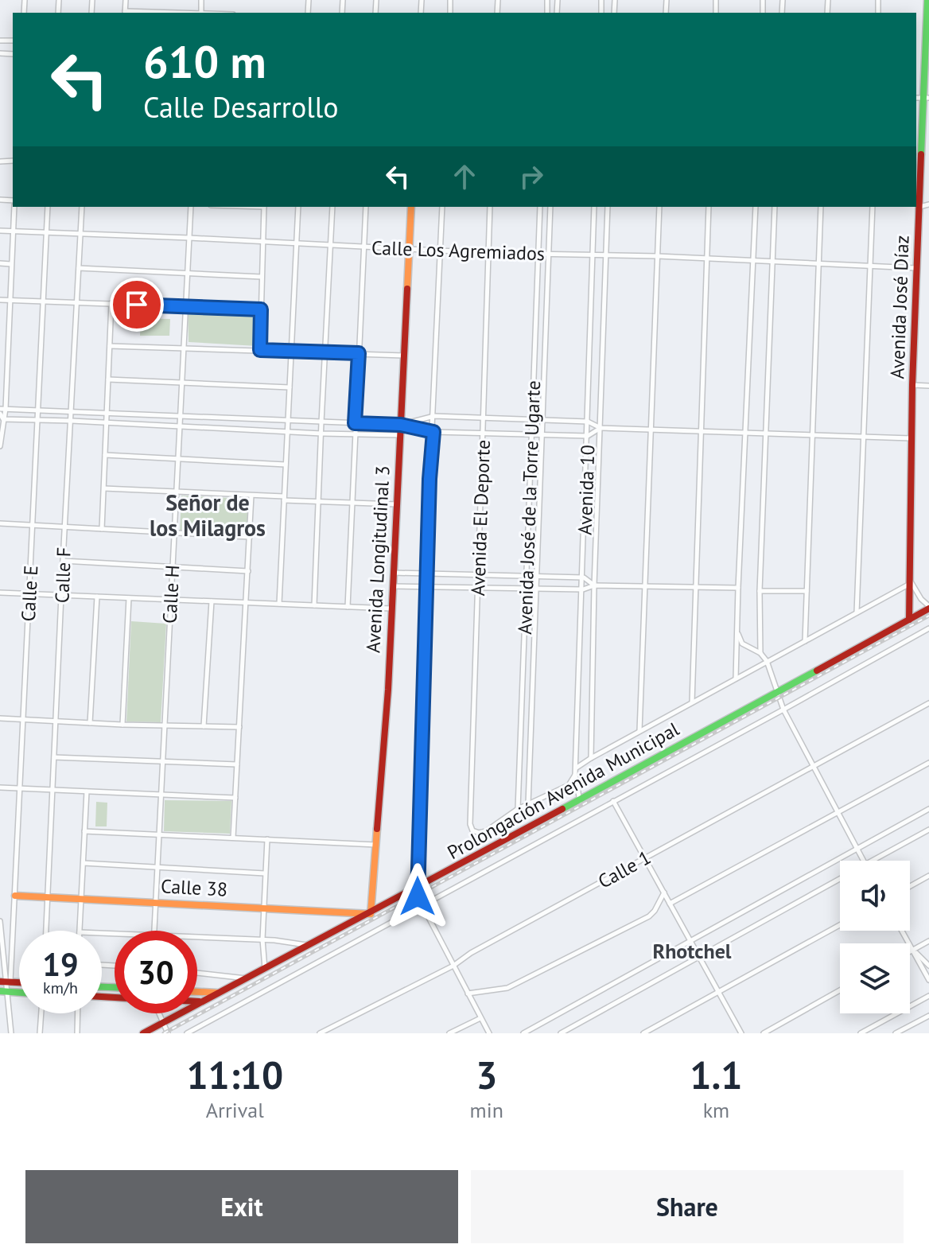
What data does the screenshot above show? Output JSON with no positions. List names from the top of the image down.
{
  "streets": {
    "street": [
      "Calle Los Agremiados",
      "Avenida José Díaz",
      "Avenida 10",
      "Avenida José de la Torre Ugarte",
      "Avenida El Deporte",
      "Avenida Longitudinal 3",
      "Calle F",
      "Calle E",
      "Calle H",
      "Prolongación Avenida Municipal",
      "Calle 1",
      "Calle 38"
    ]
  },
  "crossings": [
    ["Calle Los Agremiados", "Avenida José Díaz"],
    ["Calle Los Agremiados", "Avenida 10"],
    ["Calle Los Agremiados", "Avenida José de la Torre Ugarte"],
    ["Calle Los Agremiados", "Avenida El Deporte"],
    ["Calle Los Agremiados", "Avenida Longitudinal 3"],
    ["Calle Los Agremiados", "Calle F"],
    ["Calle Los Agremiados", "Calle E"],
    ["Calle Los Agremiados", "Calle H"],
    ["Avenida José Díaz", "Prolongación Avenida Municipal"],
    ["Avenida 10", "Prolongación Avenida Municipal"],
    ["Avenida José de la Torre Ugarte", "Avenida El Deporte"],
    ["Avenida Longitudinal 3", "Prolongación Avenida Municipal"],
    ["Avenida Longitudinal 3", "Calle 38"],
    ["Calle F", "Calle 38"],
    ["Calle E", "Calle 38"],
    ["Calle H", "Calle 38"],
    ["Prolongación Avenida Municipal", "Calle 38"]
  ],
  "districts": ["Señor de los Milagros", "Rhotchel"],
  "page": {
    "turn": ["610 m", "Calle Desarrollo"],
    "speed": "19 km/h",
    "limit": "30",
    "eta": [
      "11:10",
      "Arrival",
      "3",
      "min",
      "1.1",
      "km"
    ],
    "buttons": ["Exit", "Share"]
  }
}
